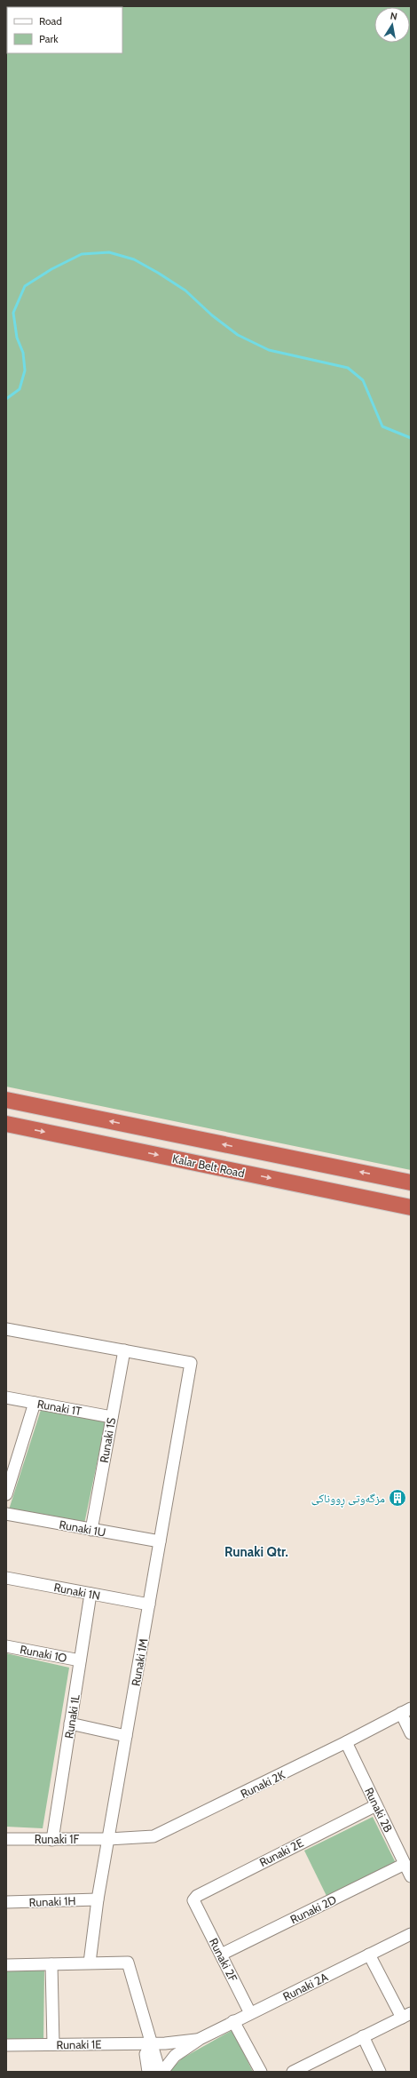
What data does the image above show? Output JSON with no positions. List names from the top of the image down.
{
  "streets": {
    "highway": ["Kalar Belt Road"],
    "street": [
      "Runaki 1T",
      "Runaki 1S",
      "Runaki 1U",
      "Runaki 1N",
      "Runaki 1O",
      "Runaki 1M",
      "Runaki 1L",
      "Runaki 2K",
      "Runaki 2B",
      "Runaki 1F",
      "Runaki 2E",
      "Runaki 1H",
      "Runaki 2D",
      "Runaki 2F",
      "Runaki 2A",
      "Runaki 1E"
    ]
  },
  "crossings": [
    ["Runaki 1T", "Runaki 1S"],
    ["Runaki 1S", "Runaki 1U"],
    ["Runaki 1S", "Runaki 1M"],
    ["Runaki 1U", "Runaki 1M"],
    ["Runaki 1N", "Runaki 1M"],
    ["Runaki 1N", "Runaki 1L"],
    ["Runaki 1O", "Runaki 1L"],
    ["Runaki 1M", "Runaki 2K"],
    ["Runaki 1M", "Runaki 1F"],
    ["Runaki 1M", "Runaki 1H"],
    ["Runaki 1L", "Runaki 1F"],
    ["Runaki 2K", "Runaki 2B"],
    ["Runaki 2K", "Runaki 1F"],
    ["Runaki 2B", "Runaki 2E"],
    ["Runaki 2B", "Runaki 2D"],
    ["Runaki 2E", "Runaki 2F"],
    ["Runaki 2D", "Runaki 2F"],
    ["Runaki 2F", "Runaki 2A"],
    ["Runaki 2A", "Runaki 1E"]
  ],
  "districts": ["Runaki Qtr."],
  "places": {
    "building": ["مزگەوتی ڕووناکی"]
  },
  "legend": ["Road", "Park"],
  "north": "top"
}
